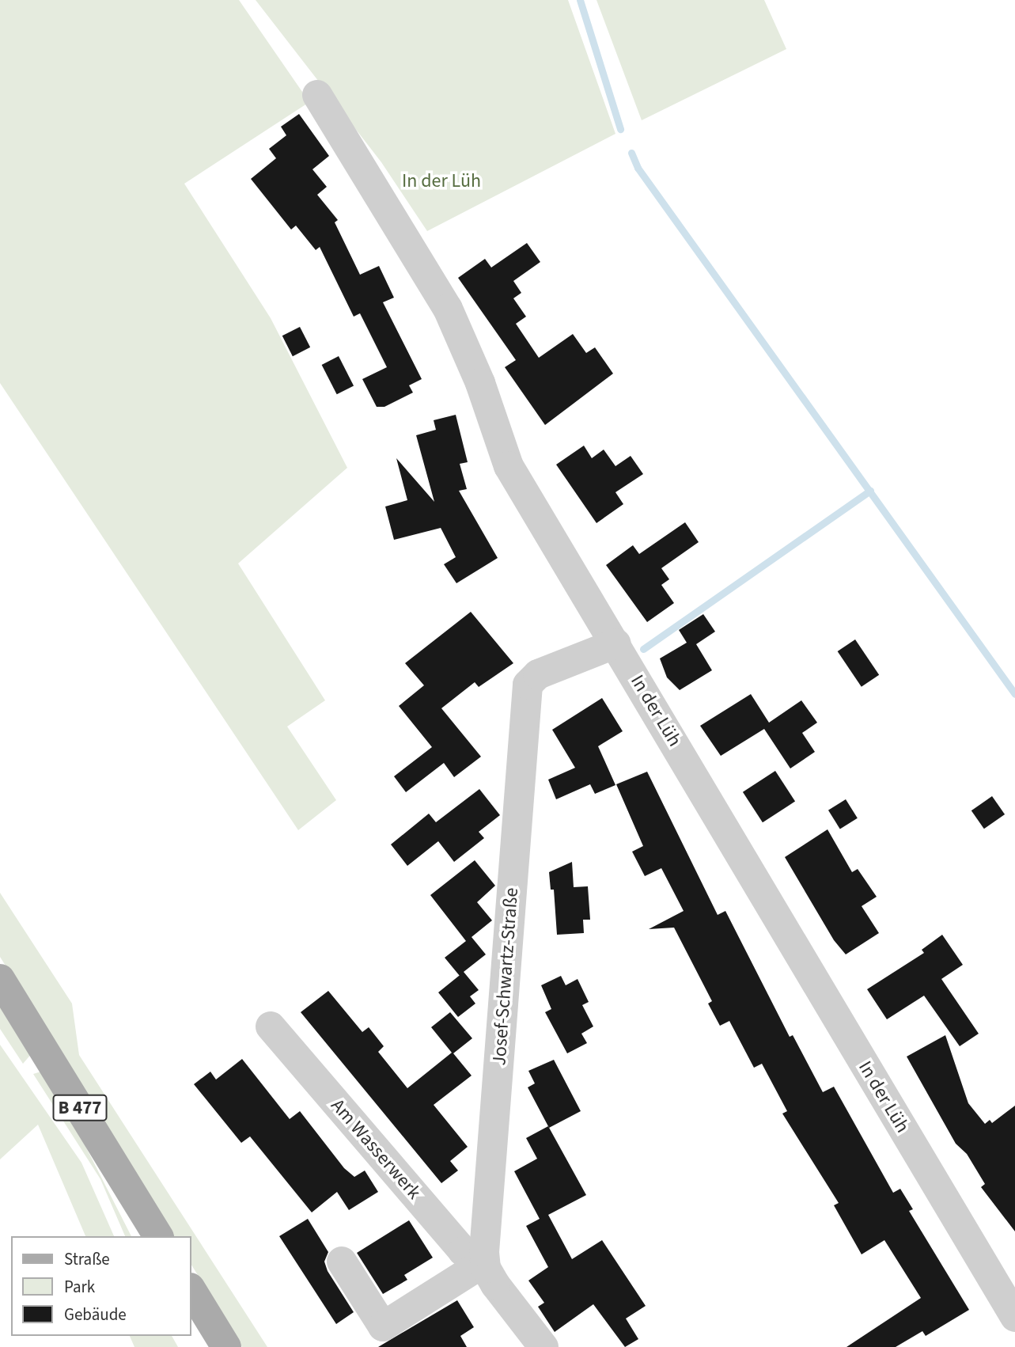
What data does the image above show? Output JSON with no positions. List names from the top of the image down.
{
  "streets": {
    "main road": ["B 477"],
    "street": ["In der Lüh", "Josef-Schwartz-Straße", "Am Wasserwerk"]
  },
  "crossings": [
    ["In der Lüh", "Josef-Schwartz-Straße"],
    ["Josef-Schwartz-Straße", "Am Wasserwerk"]
  ],
  "parks": ["In der Lüh"],
  "legend": ["Straße", "Park", "Gebäude"]
}
